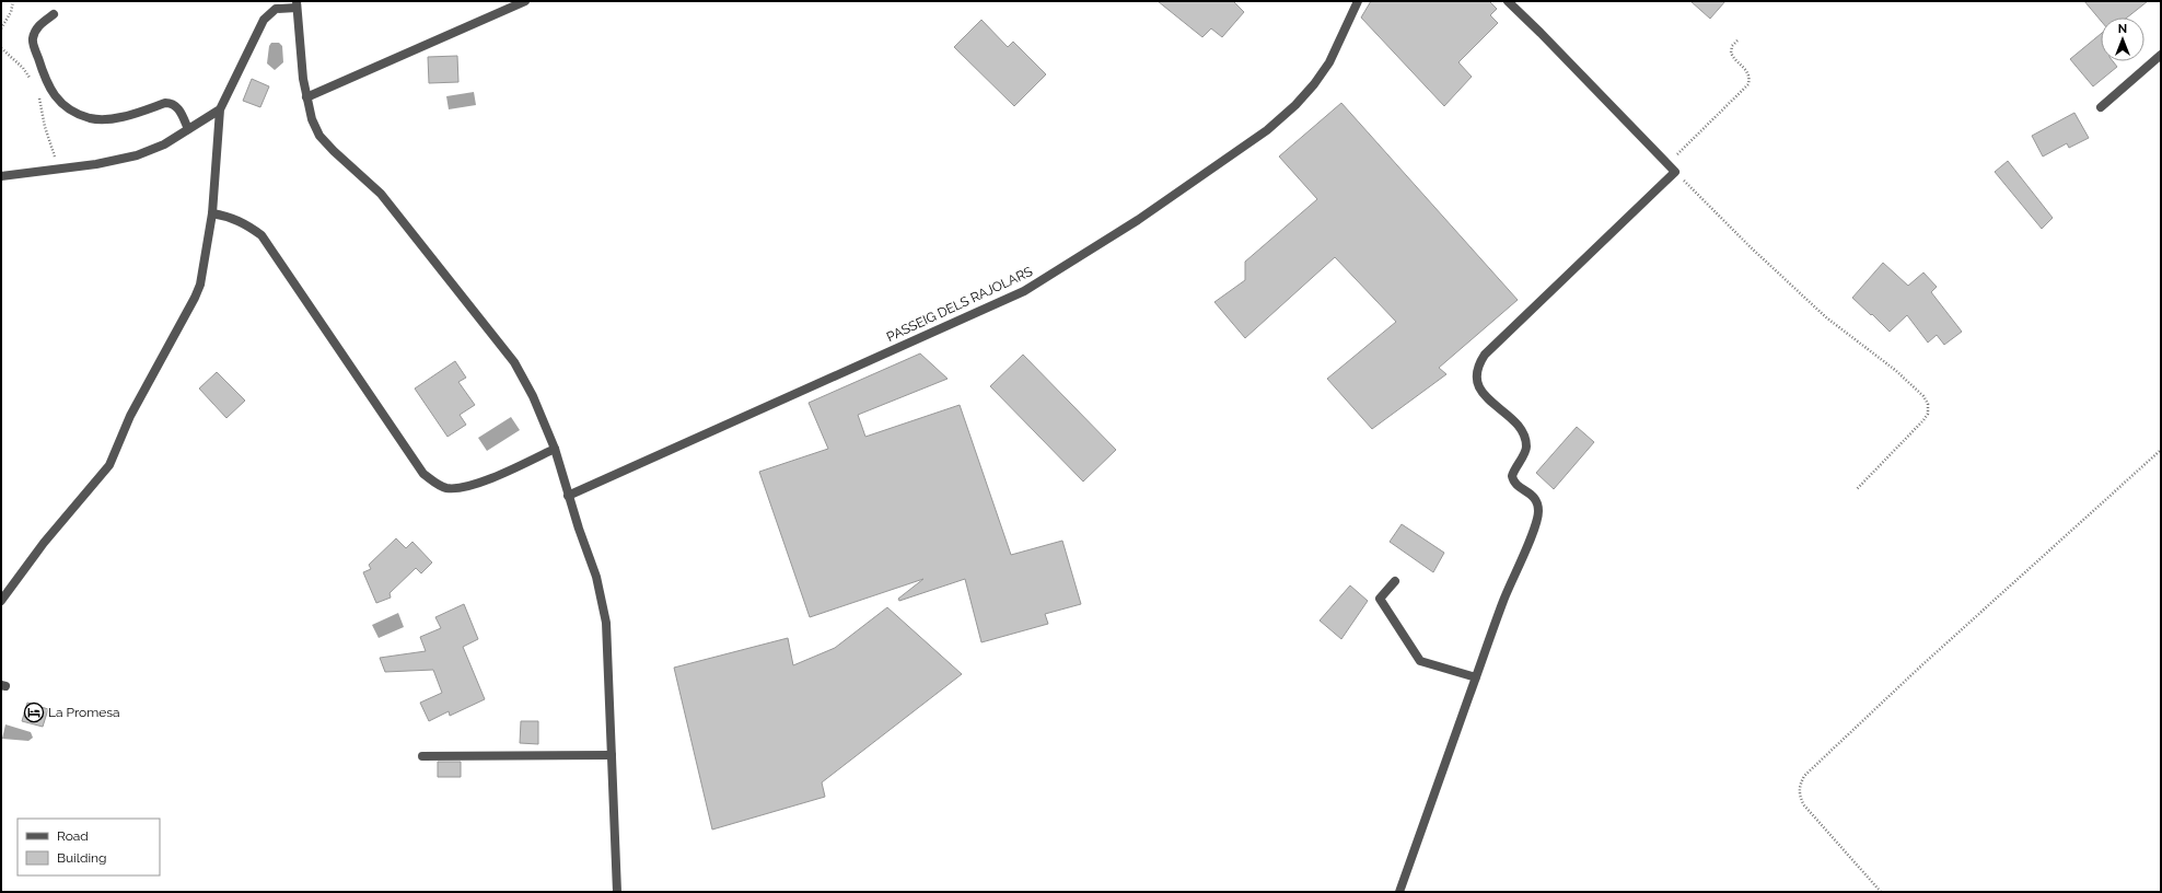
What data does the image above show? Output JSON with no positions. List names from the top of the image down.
{
  "streets": {
    "street": ["PASSEIG DELS RAJOLARS"]
  },
  "places": {
    "hotel": ["La Promesa"]
  },
  "legend": ["Road", "Building"],
  "north": "top"
}
